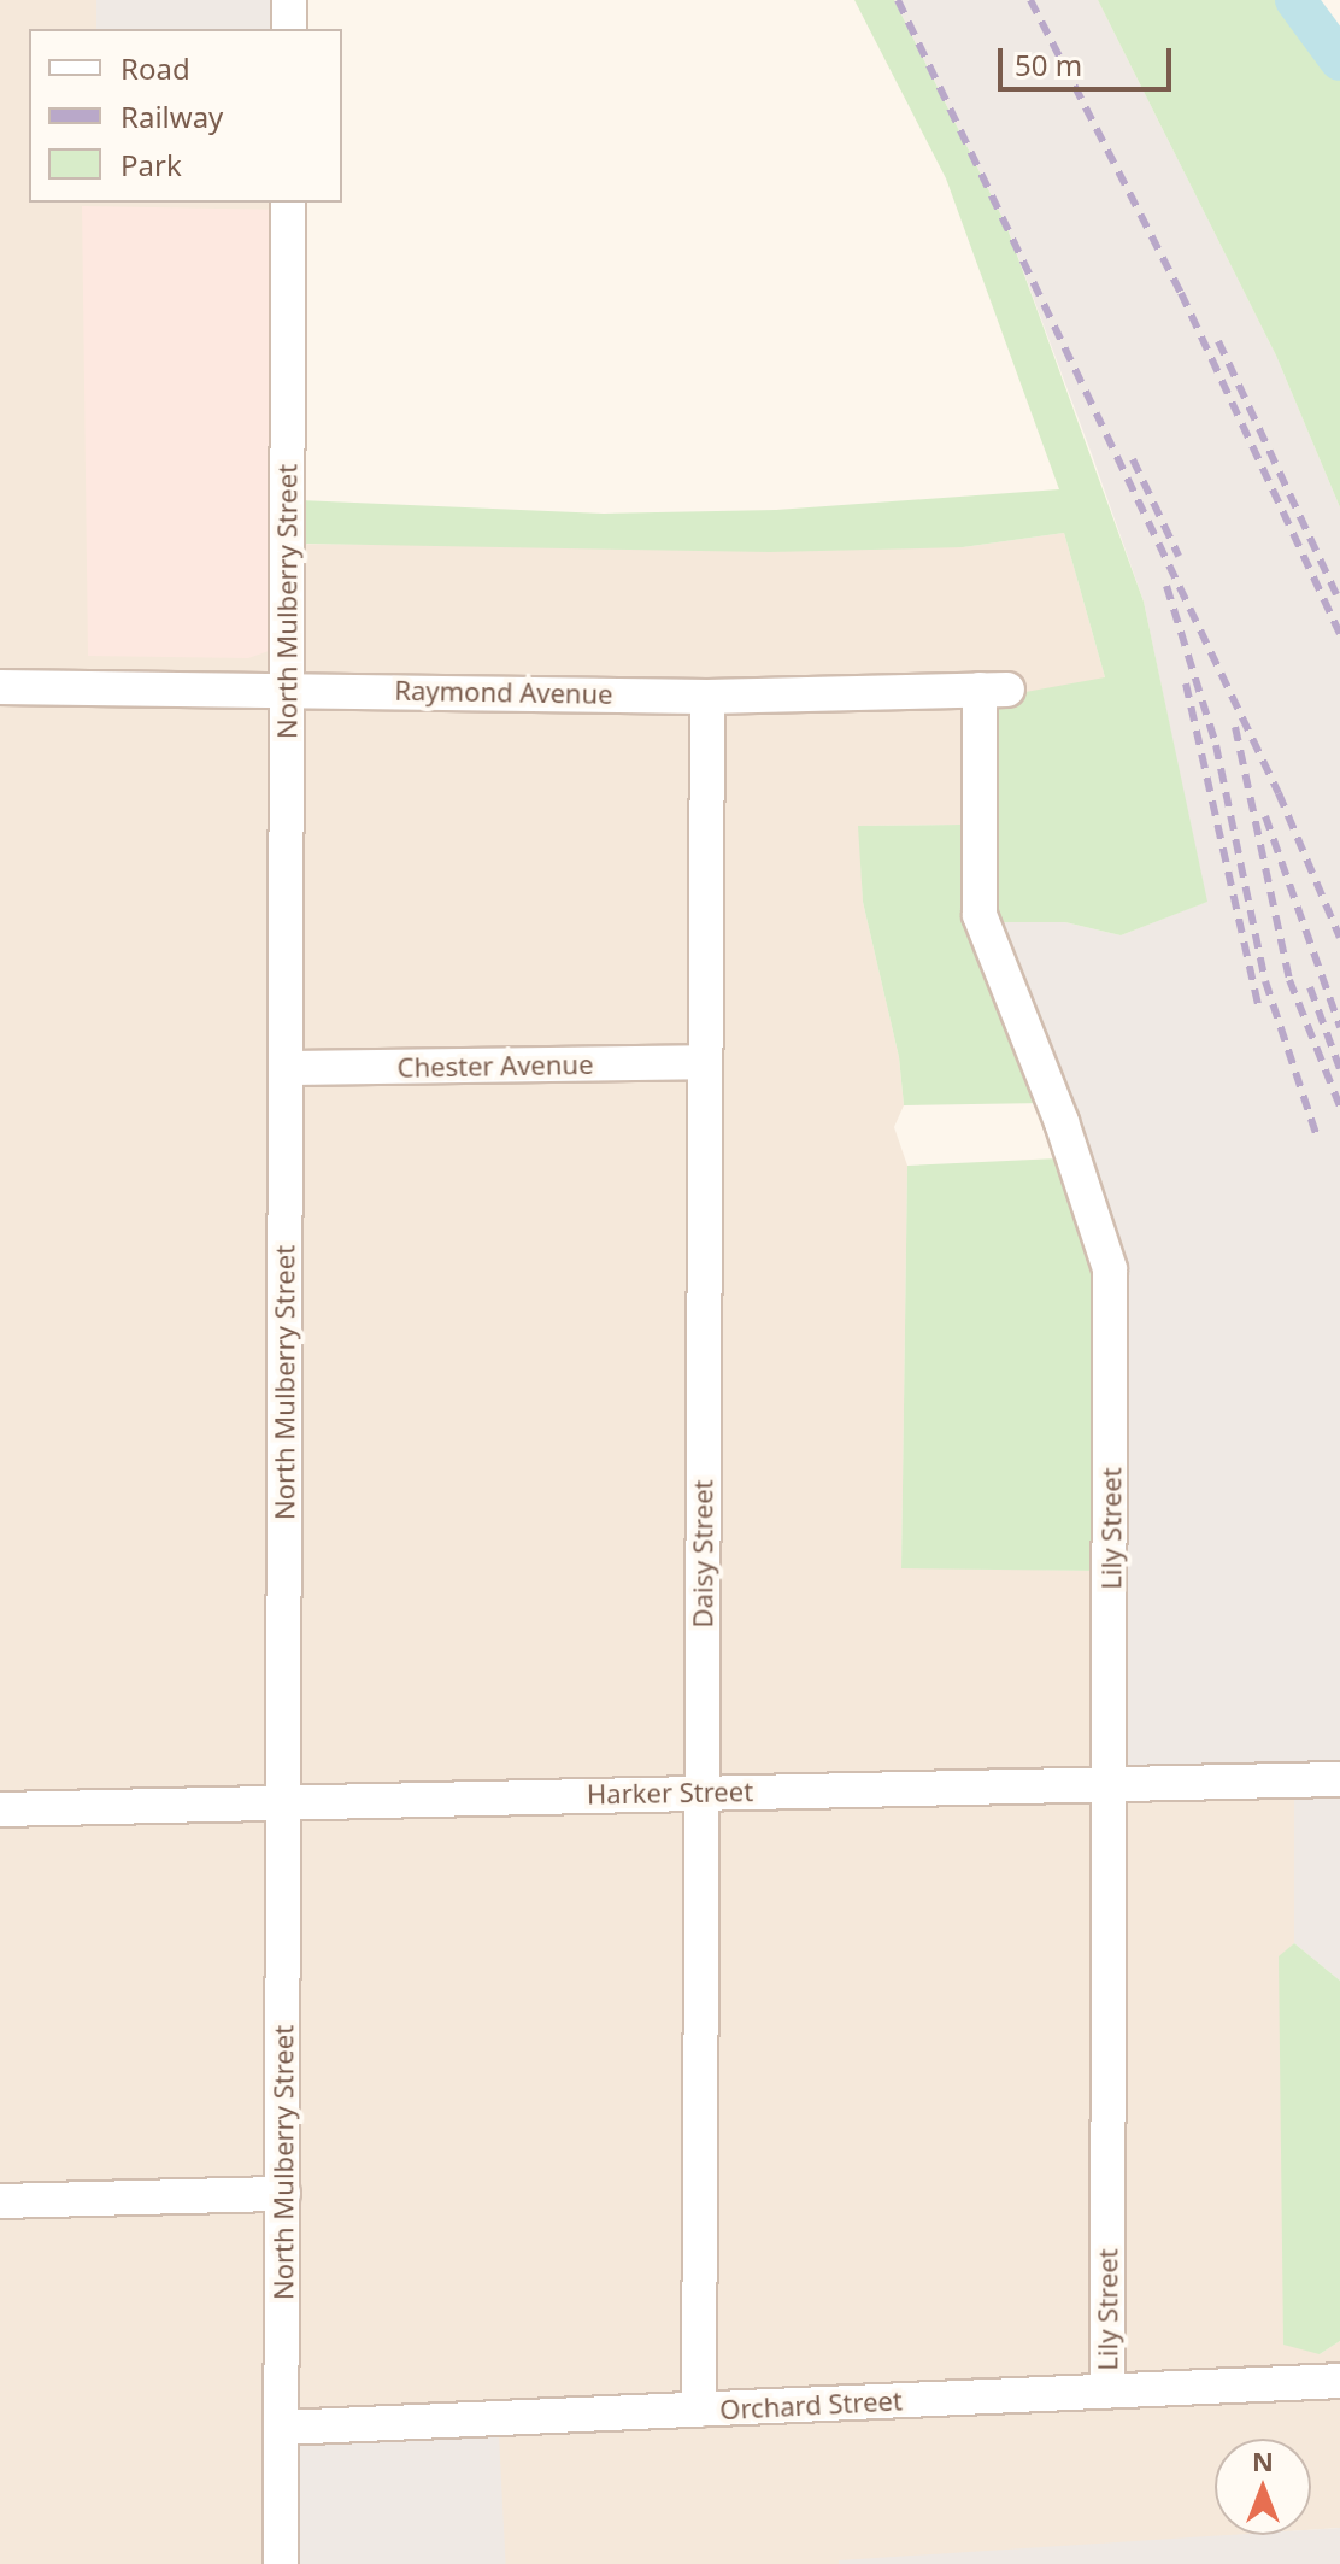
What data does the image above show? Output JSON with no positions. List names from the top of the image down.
{
  "streets": {
    "street": [
      "North Mulberry Street",
      "Raymond Avenue",
      "Chester Avenue",
      "Lily Street",
      "Daisy Street",
      "Harker Street",
      "Orchard Street"
    ]
  },
  "crossings": [
    ["North Mulberry Street", "Raymond Avenue"],
    ["North Mulberry Street", "Chester Avenue"],
    ["North Mulberry Street", "Harker Street"],
    ["North Mulberry Street", "Orchard Street"],
    ["Raymond Avenue", "Lily Street"],
    ["Raymond Avenue", "Daisy Street"],
    ["Chester Avenue", "Daisy Street"],
    ["Lily Street", "Harker Street"],
    ["Lily Street", "Orchard Street"],
    ["Daisy Street", "Harker Street"],
    ["Daisy Street", "Orchard Street"]
  ],
  "legend": ["Road", "Railway", "Park"],
  "scale_bar": "50 m",
  "north": "top"
}
